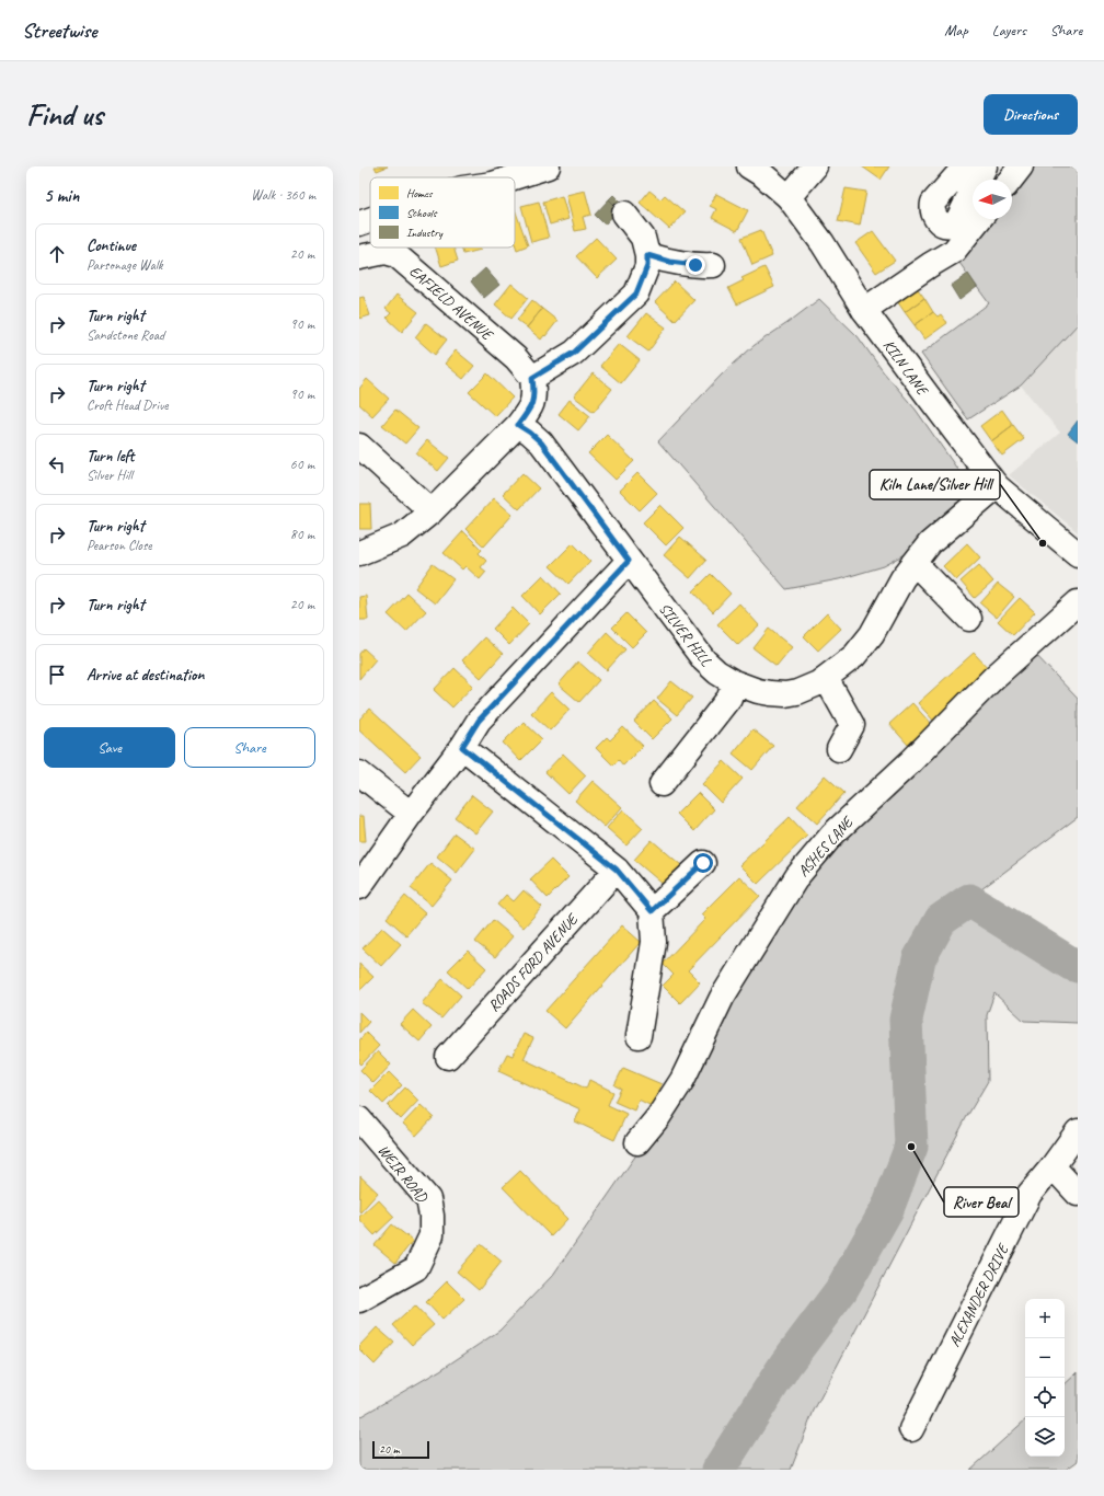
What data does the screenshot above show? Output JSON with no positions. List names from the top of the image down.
{
  "streets": {
    "street": [
      "EAFIELD AVENUE",
      "KILN LANE",
      "SILVER HILL",
      "ASHES LANE",
      "ROADS FORD AVENUE",
      "WEIR ROAD",
      "ALEXANDER DRIVE"
    ]
  },
  "crossings": [
    ["KILN LANE", "SILVER HILL"]
  ],
  "places": ["Kiln Lane/Silver Hill", "River Beal"],
  "legend": ["Homes", "Schools", "Industry"],
  "scale_bar": "20 m",
  "north": "left",
  "page": {
    "header": "Streetwise",
    "nav": ["Map", "Layers", "Share"],
    "buttons": [
      "Directions",
      ["Save", "Share"]
    ],
    "title": "Find us",
    "heading": ["5 min", "Walk · 360 m"],
    "list": [
      ["Continue", "Parsonage Walk", "20 m"],
      ["Turn right", "Sandstone Road", "90 m"],
      ["Turn right", "Croft Head Drive", "90 m"],
      ["Turn left", "Silver Hill", "60 m"],
      ["Turn right", "Pearson Close", "80 m"],
      ["Turn right", "20 m"],
      "Arrive at destination"
    ],
    "map_buttons": ["+", "−"],
    "scale": "20 m"
  }
}
